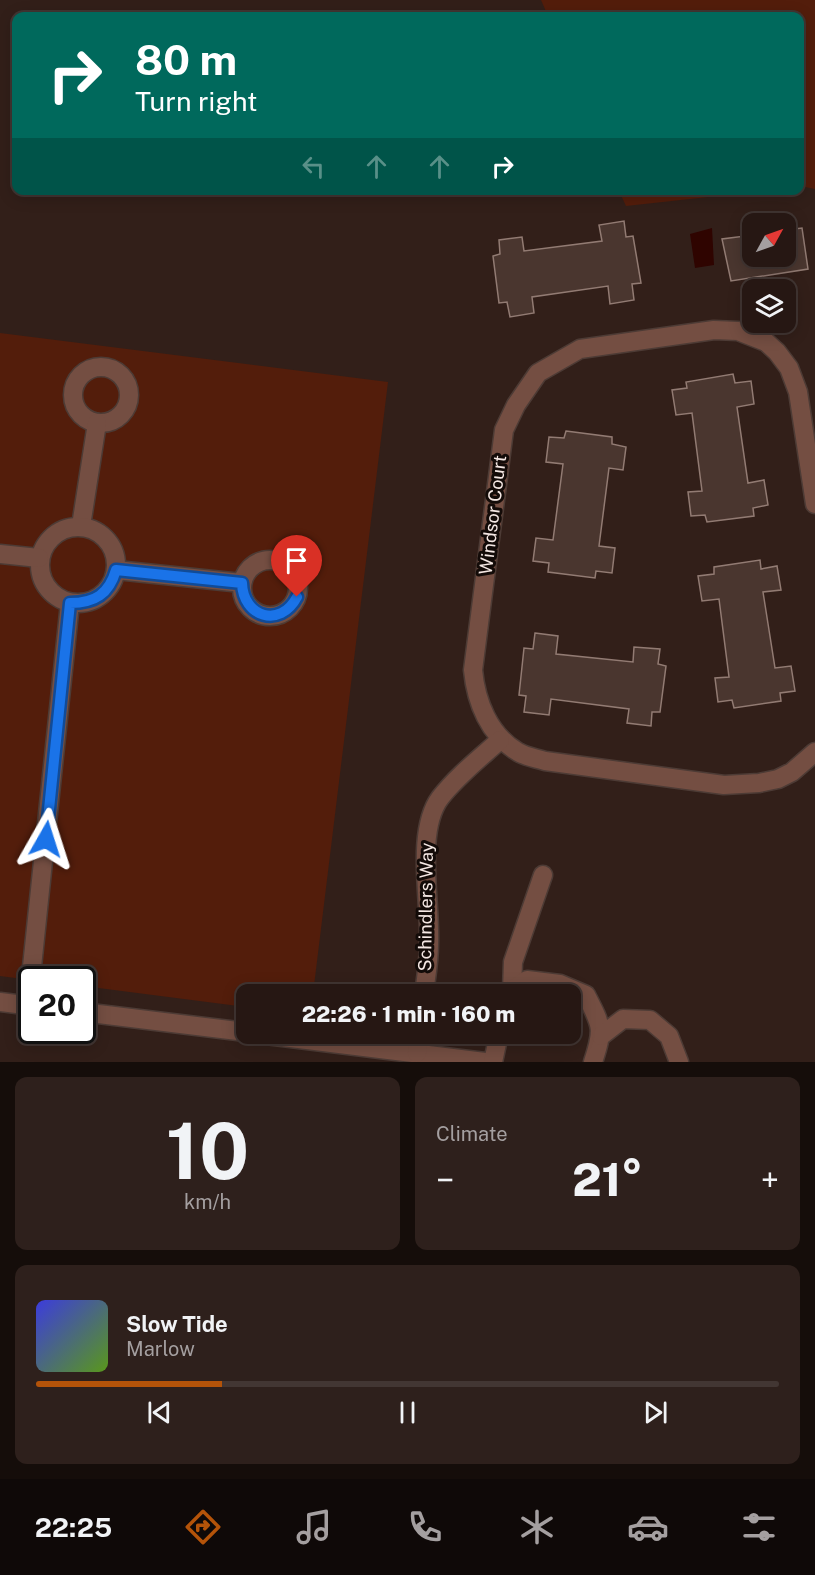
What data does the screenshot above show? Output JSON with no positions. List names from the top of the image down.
{
  "streets": {
    "street": ["Windsor Court", "Schindlers Way"]
  },
  "crossings": [
    ["Windsor Court", "Schindlers Way"]
  ],
  "north": "top right",
  "page": {
    "turn": ["80 m", "Turn right"],
    "limit": "20",
    "trip": "22:26 · 1 min · 160 m",
    "tile": [
      ["10", "km/h"],
      "Climate"
    ],
    "heat": ["−", "21°", "+"],
    "song": ["Slow Tide", "Marlow"],
    "tabs": "22:25"
  }
}
